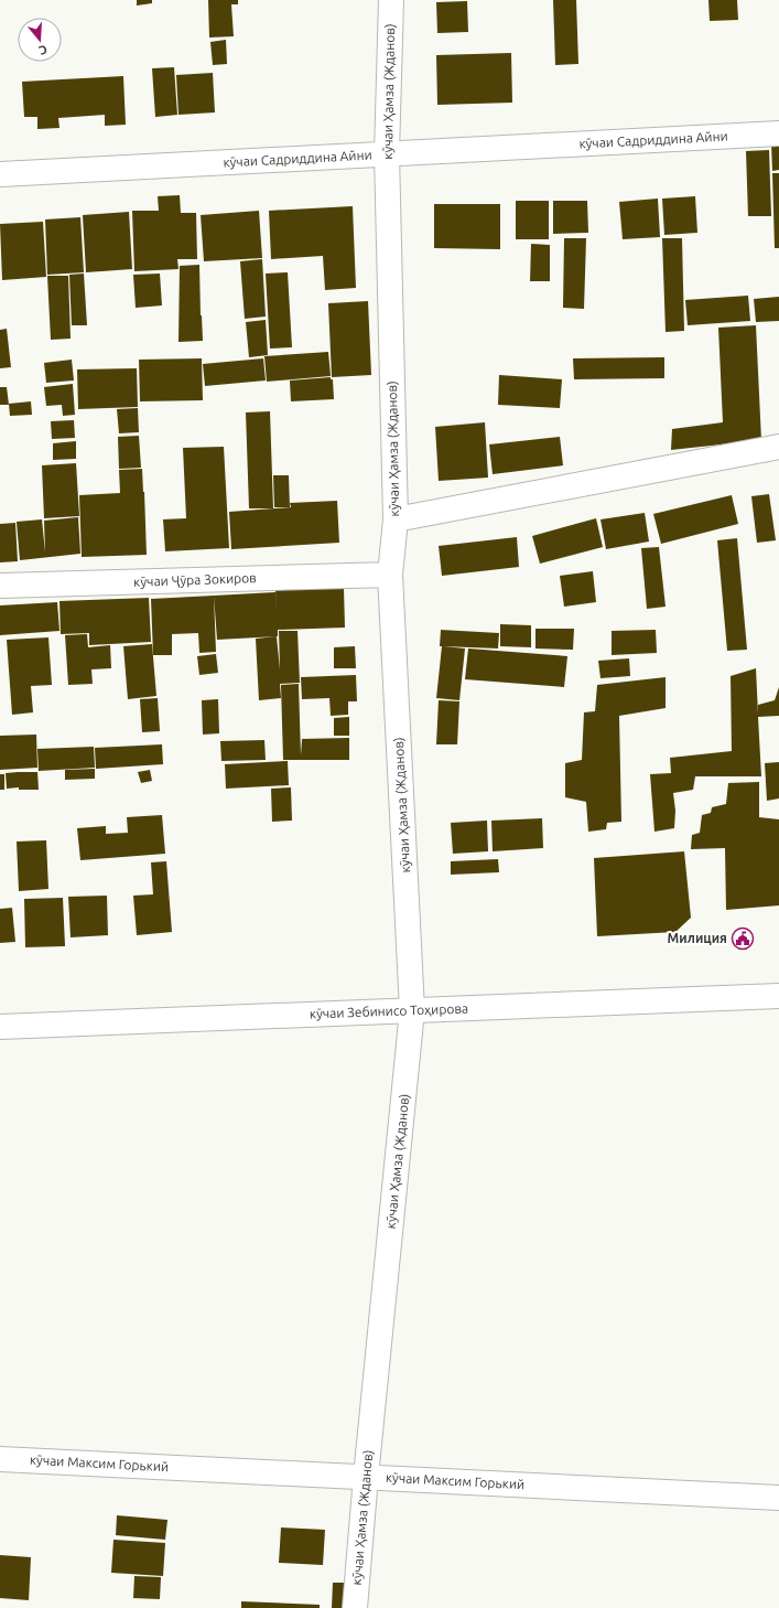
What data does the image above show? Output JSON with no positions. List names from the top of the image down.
{
  "streets": {
    "street": [
      "кӯчаи Ҳамза (Жданов)",
      "кӯчаи Садриддина Айни",
      "кӯчаи Ҷӯра Зокиров",
      "кӯчаи Зебинисо Тоҳирова",
      "кӯчаи Максим Горький"
    ]
  },
  "crossings": [
    ["кӯчаи Ҳамза (Жданов)", "кӯчаи Садриддина Айни"],
    ["кӯчаи Ҳамза (Жданов)", "кӯчаи Ҷӯра Зокиров"],
    ["кӯчаи Ҳамза (Жданов)", "кӯчаи Зебинисо Тоҳирова"],
    ["кӯчаи Ҳамза (Жданов)", "кӯчаи Максим Горький"]
  ],
  "places": {
    "public building": ["Милиция"]
  },
  "north": "bottom"
}
